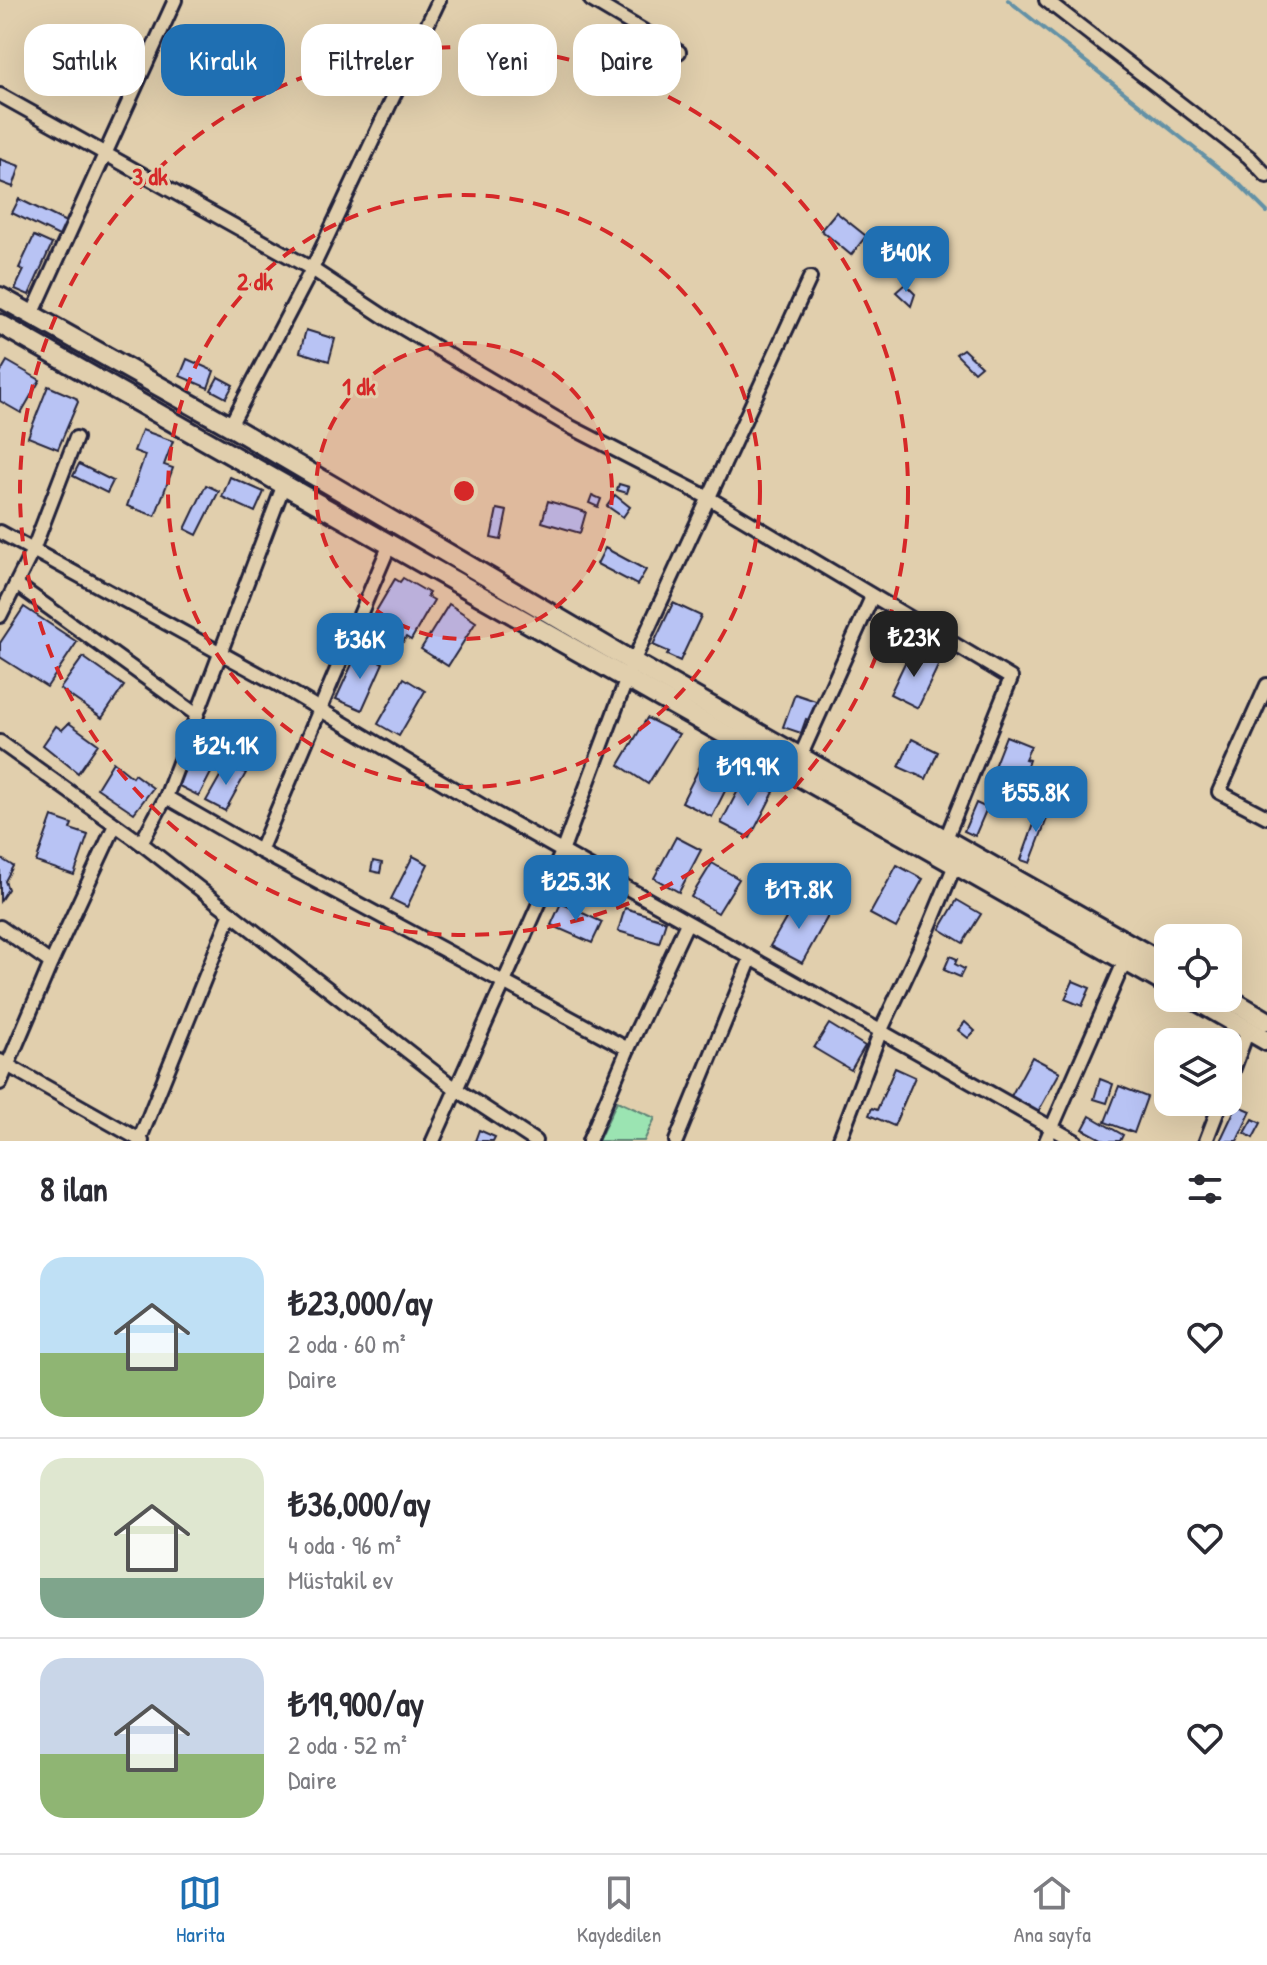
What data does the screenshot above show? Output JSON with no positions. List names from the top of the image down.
{
  "page": {
    "chip": [
      "Satılık",
      "Kiralık",
      "Filtreler",
      "Yeni",
      "Daire"
    ],
    "price": [
      "₺40K",
      "₺23K",
      "₺36K",
      "₺24.1K",
      "₺19.9K",
      "₺55.8K",
      "₺25.3K",
      "₺17.8K"
    ],
    "heading": "8 ilan",
    "list": [
      {
        "name": "₺23,000/ay",
        "note": "2 oda · 60 m² · Daire"
      },
      {
        "name": "₺36,000/ay",
        "note": "4 oda · 96 m² · Müstakil ev"
      },
      {
        "name": "₺19,900/ay",
        "note": "2 oda · 52 m² · Daire"
      }
    ],
    "tabs": ["Harita", "Kaydedilen", "Ana sayfa"]
  },
  "rings": ["3 dk", "2 dk", "1 dk"]
}
